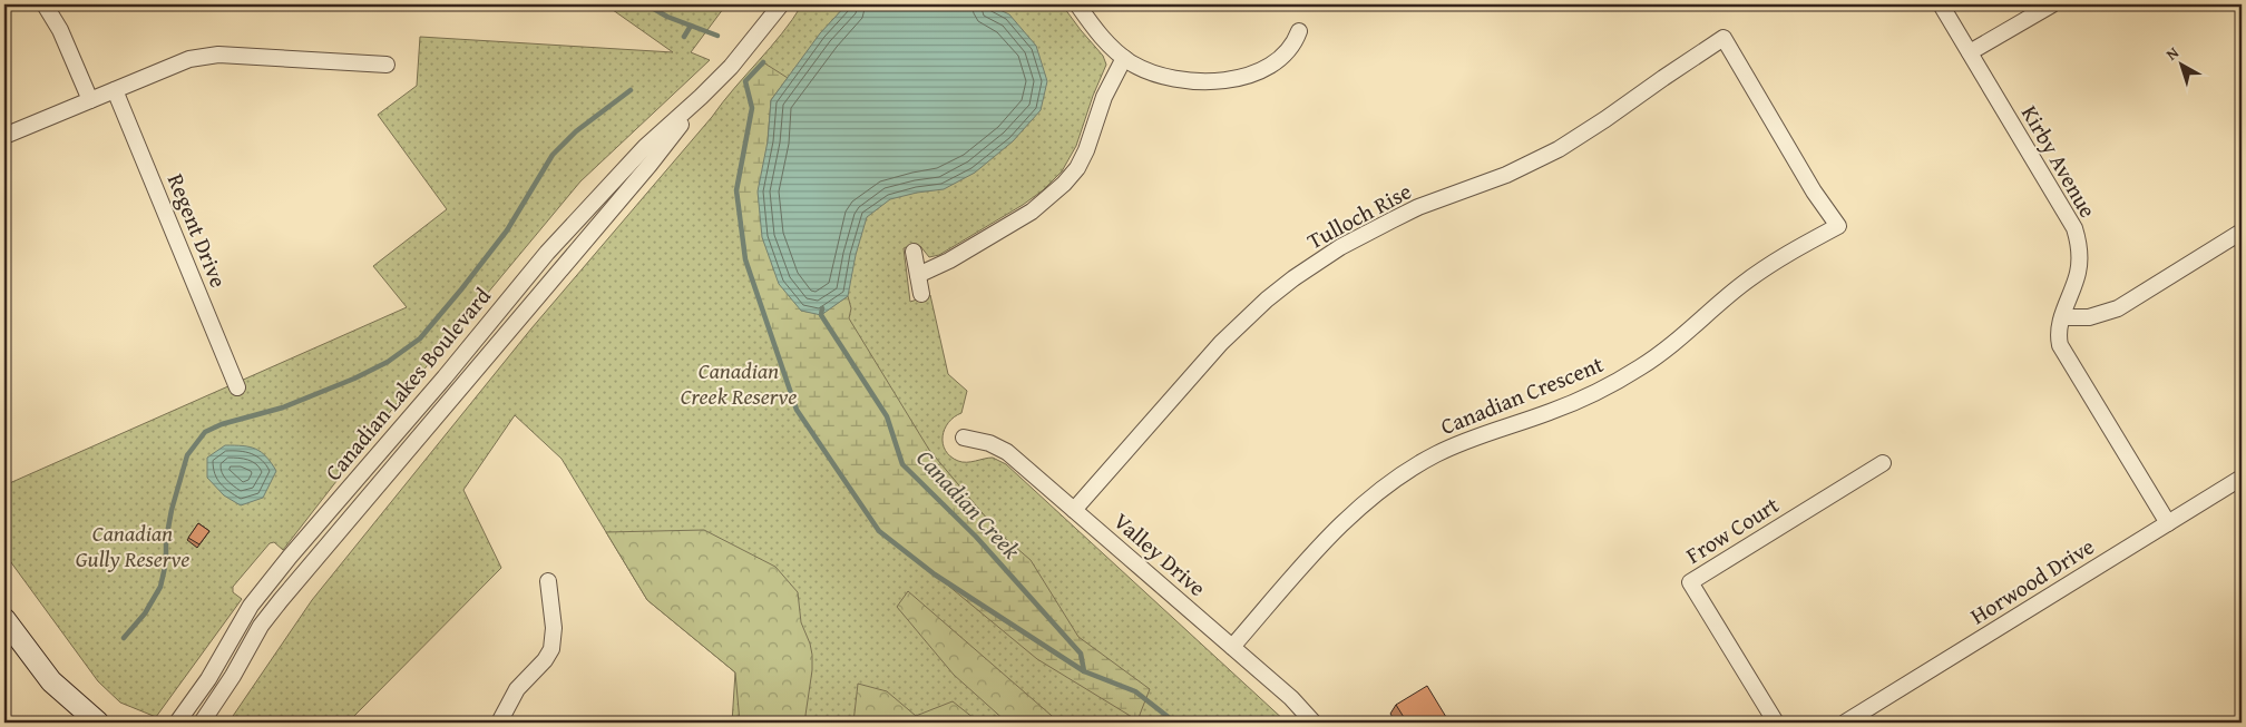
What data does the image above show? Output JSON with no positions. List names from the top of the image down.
{
  "streets": {
    "street": [
      "Kirby Avenue",
      "Tulloch Rise",
      "Regent Drive",
      "Canadian Lakes Boulevard",
      "Canadian Crescent",
      "Frow Court",
      "Valley Drive",
      "Horwood Drive"
    ]
  },
  "crossings": [
    ["Kirby Avenue", "Horwood Drive"],
    ["Tulloch Rise", "Canadian Crescent"],
    ["Tulloch Rise", "Valley Drive"],
    ["Canadian Crescent", "Valley Drive"]
  ],
  "water": ["Canadian Creek"],
  "parks": ["Canadian Creek Reserve", "Canadian Gully Reserve"],
  "north": "top left"
}
